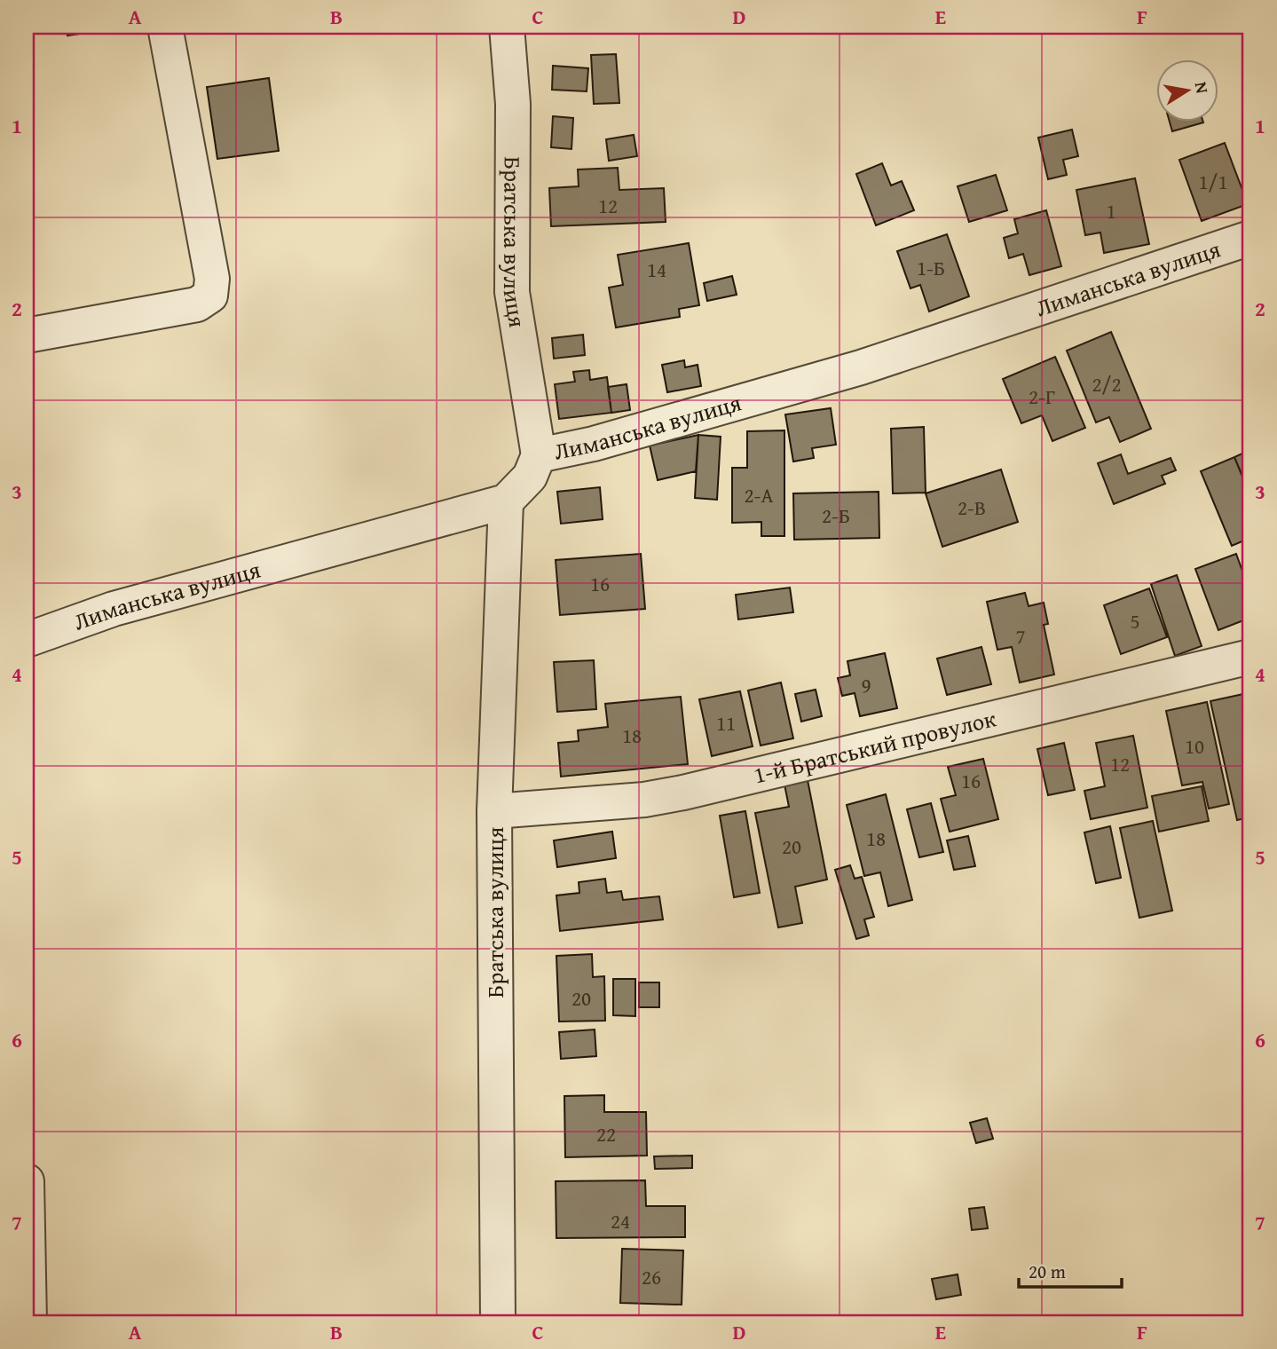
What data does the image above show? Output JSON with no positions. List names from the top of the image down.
{
  "streets": {
    "street": ["Братська вулиця", "Лиманська вулиця", "1-й Братський провулок"]
  },
  "crossings": [
    ["Братська вулиця", "Лиманська вулиця"],
    ["Братська вулиця", "1-й Братський провулок"]
  ],
  "house_numbers": [
    "1/1",
    "12",
    "1",
    "1-Б",
    "14",
    "2/2",
    "2-Г",
    "2-А",
    "2-В",
    "2-Б",
    "16",
    "5",
    "7",
    "9",
    "11",
    "18",
    "10",
    "12",
    "16",
    "18",
    "20",
    "20",
    "22",
    "24",
    "26"
  ],
  "scale_bar": "20 m",
  "north": "right",
  "grid": {
    "columns": [
      "A",
      "B",
      "C",
      "D",
      "E",
      "F"
    ],
    "rows": [
      "1",
      "2",
      "3",
      "4",
      "5",
      "6",
      "7"
    ]
  }
}
